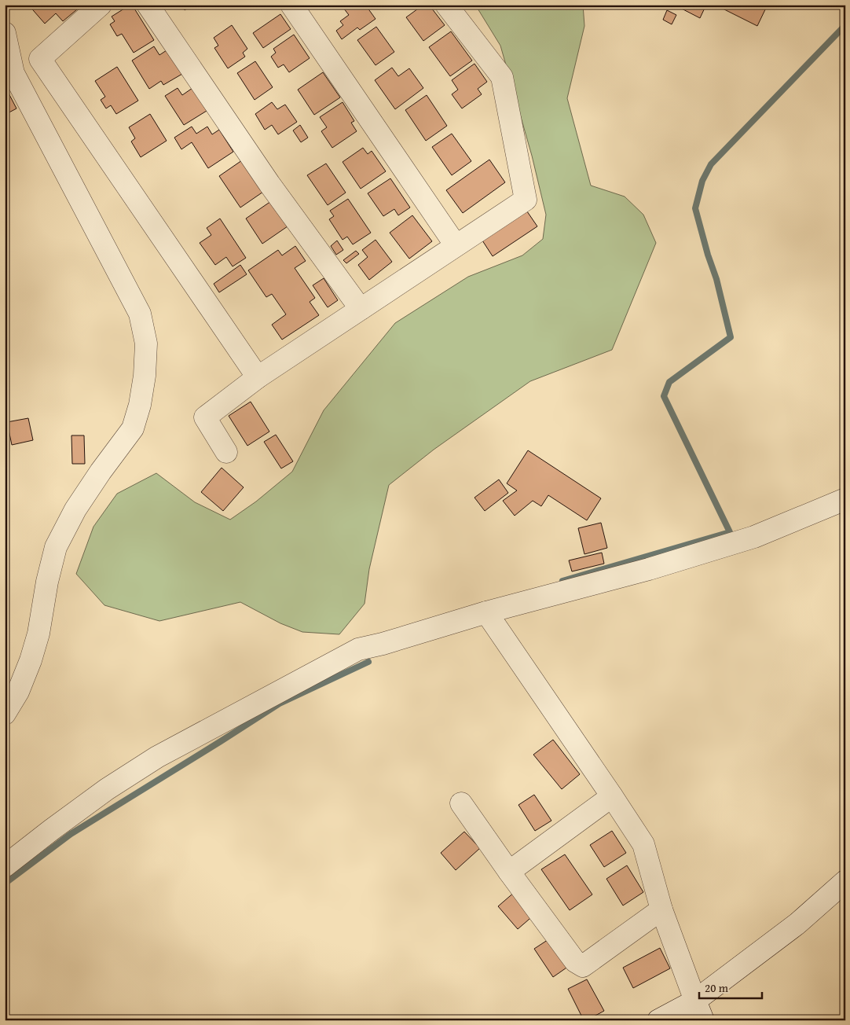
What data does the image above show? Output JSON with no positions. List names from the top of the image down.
{
  "scale_bar": "20 m"
}
